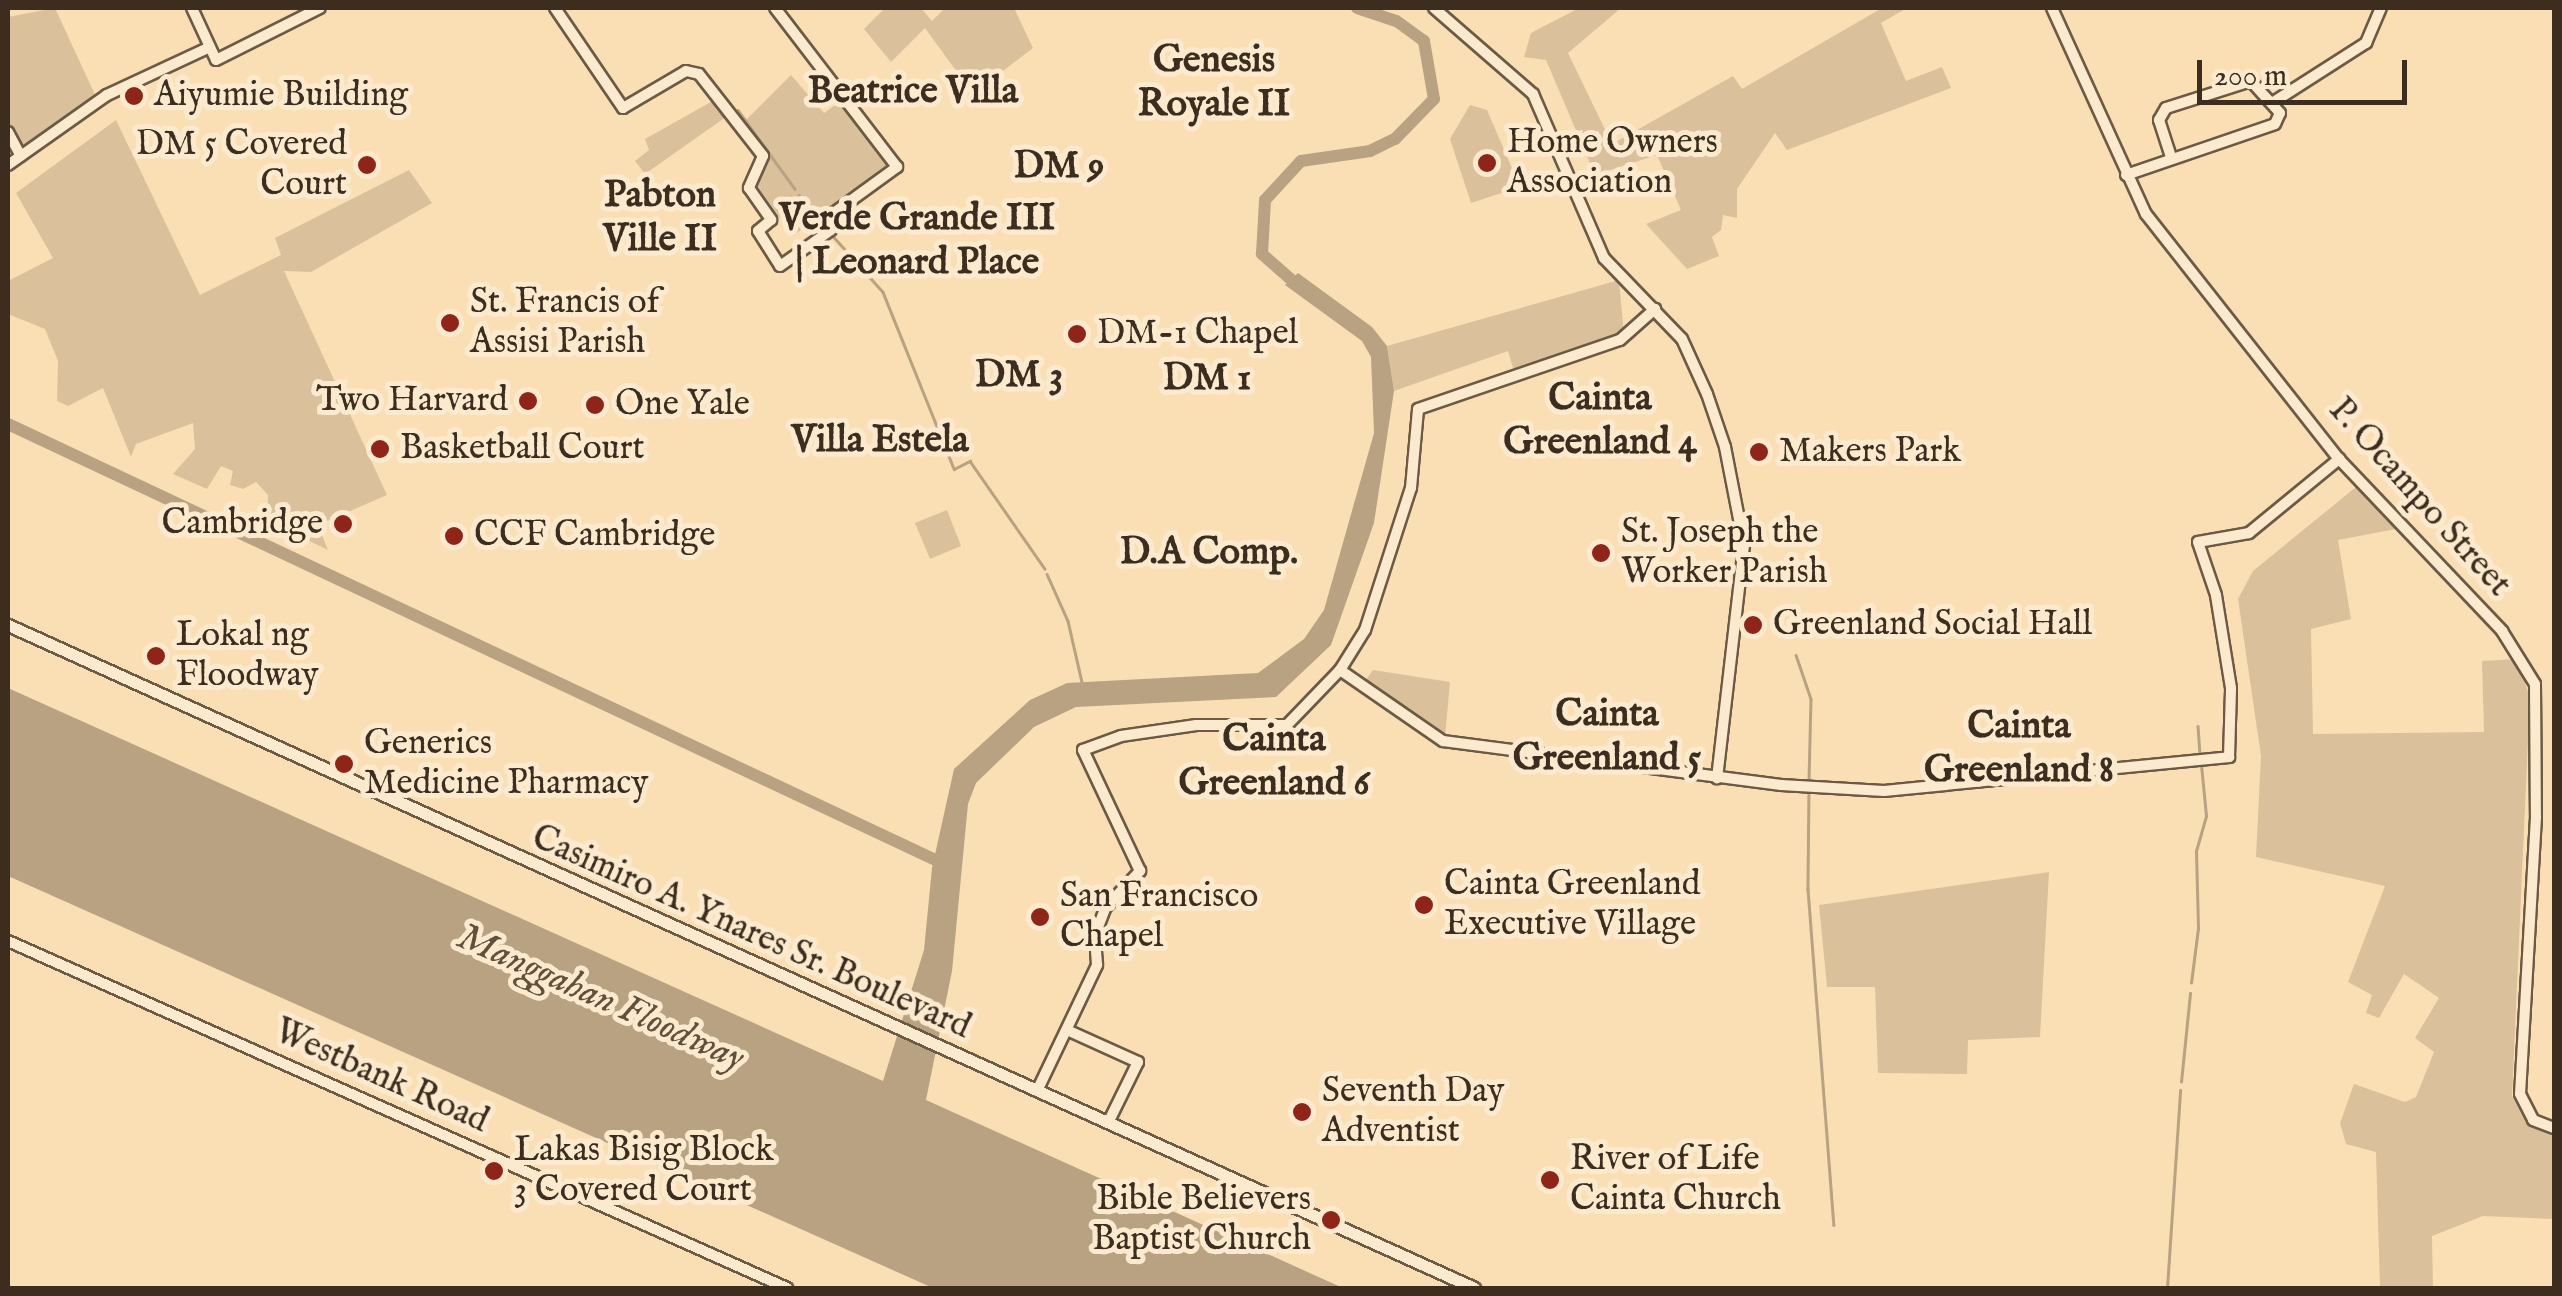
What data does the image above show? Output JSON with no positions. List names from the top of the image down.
{
  "streets": {
    "main road": ["Casimiro A. Ynares Sr. Boulevard"],
    "street": ["P. Ocampo Street", "Westbank Road"]
  },
  "districts": [
    "Genesis Royale II",
    "Beatrice Villa",
    "DM 9",
    "Pabton Ville II",
    "Verde Grande III | Leonard Place",
    "DM 3",
    "DM 1",
    "Cainta Greenland 4",
    "Villa Estela",
    "D.A Comp.",
    "Cainta Greenland 5",
    "Cainta Greenland 8",
    "Cainta Greenland 6"
  ],
  "water": ["Manggahan Floodway"],
  "places": [
    "Aiyumie Building",
    "Home Owners Association",
    "DM 5 Covered Court",
    "St. Francis of Assisi Parish",
    "DM-1 Chapel",
    "Two Harvard",
    "One Yale",
    "Basketball Court",
    "Makers Park",
    "Cambridge",
    "CCF Cambridge",
    "St. Joseph the Worker Parish",
    "Greenland Social Hall",
    "Lokal ng Floodway",
    "Generics Medicine Pharmacy",
    "Cainta Greenland Executive Village",
    "San Francisco Chapel",
    "Seventh Day Adventist",
    "Lakas Bisig Block 3 Covered Court",
    "River of Life Cainta Church",
    "Bible Believers Baptist Church"
  ],
  "scale_bar": "200 m"
}
